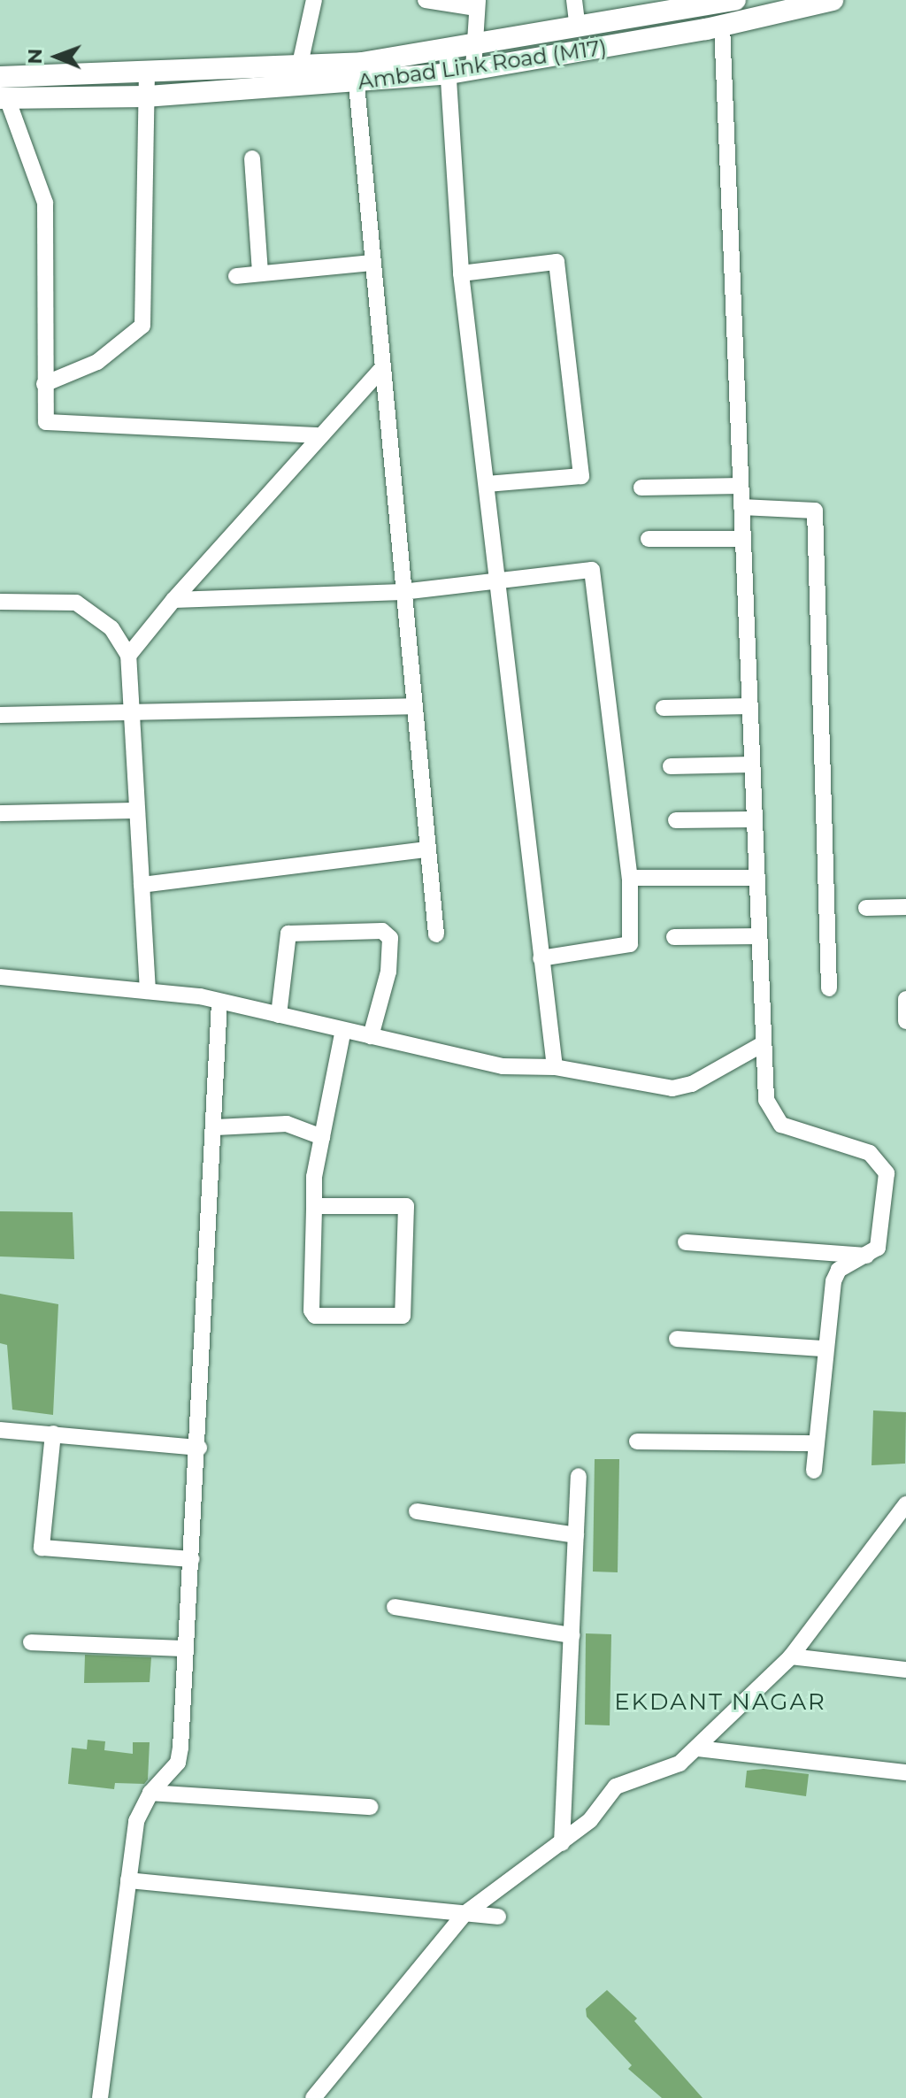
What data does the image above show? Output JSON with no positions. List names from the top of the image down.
{
  "streets": {
    "main road": ["Ambad Link Road (M17)"]
  },
  "districts": ["EKDANT NAGAR"],
  "north": "left"
}
